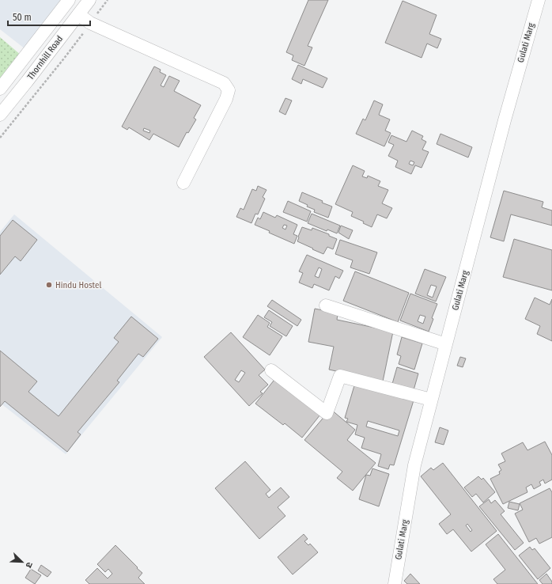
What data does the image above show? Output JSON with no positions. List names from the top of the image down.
{
  "streets": {
    "street": ["Gulati Marg", "Thornhill Road"]
  },
  "places": ["Hindu Hostel"],
  "scale_bar": "50 m",
  "north": "bottom right"
}
